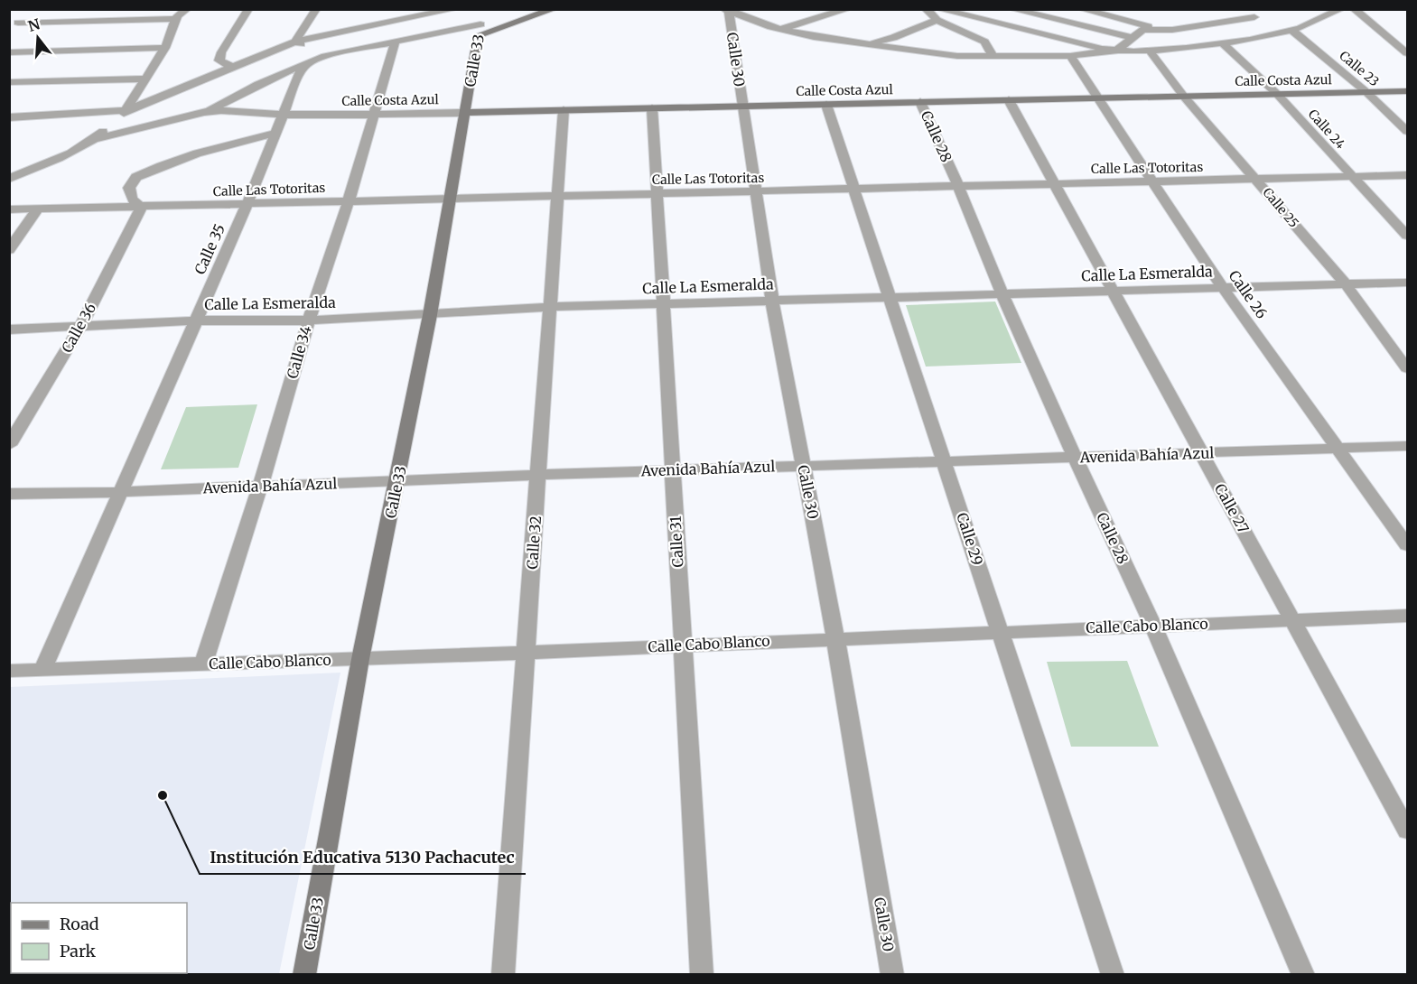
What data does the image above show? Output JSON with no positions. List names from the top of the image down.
{
  "streets": {
    "street": [
      "Calle 30",
      "Calle 33",
      "Calle 23",
      "Calle Costa Azul",
      "Calle 24",
      "Calle 28",
      "Calle Las Totoritas",
      "Calle 25",
      "Calle 35",
      "Calle La Esmeralda",
      "Calle 26",
      "Calle 36",
      "Calle 34",
      "Avenida Bahía Azul",
      "Calle 27",
      "Calle 29",
      "Calle 31",
      "Calle 32",
      "Calle Cabo Blanco"
    ]
  },
  "crossings": [
    ["Calle 30", "Calle Costa Azul"],
    ["Calle 30", "Calle Las Totoritas"],
    ["Calle 30", "Calle La Esmeralda"],
    ["Calle 30", "Avenida Bahía Azul"],
    ["Calle 30", "Calle Cabo Blanco"],
    ["Calle 33", "Calle Costa Azul"],
    ["Calle 33", "Calle Las Totoritas"],
    ["Calle 33", "Calle La Esmeralda"],
    ["Calle 33", "Avenida Bahía Azul"],
    ["Calle 33", "Calle Cabo Blanco"],
    ["Calle 23", "Calle Costa Azul"],
    ["Calle Costa Azul", "Calle 24"],
    ["Calle Costa Azul", "Calle 28"],
    ["Calle Costa Azul", "Calle 25"],
    ["Calle Costa Azul", "Calle 35"],
    ["Calle Costa Azul", "Calle 26"],
    ["Calle Costa Azul", "Calle 34"],
    ["Calle Costa Azul", "Calle 27"],
    ["Calle Costa Azul", "Calle 29"],
    ["Calle Costa Azul", "Calle 31"],
    ["Calle Costa Azul", "Calle 32"],
    ["Calle 24", "Calle Las Totoritas"],
    ["Calle 28", "Calle Las Totoritas"],
    ["Calle 28", "Calle La Esmeralda"],
    ["Calle 28", "Avenida Bahía Azul"],
    ["Calle 28", "Calle Cabo Blanco"],
    ["Calle Las Totoritas", "Calle 25"],
    ["Calle Las Totoritas", "Calle 35"],
    ["Calle Las Totoritas", "Calle 26"],
    ["Calle Las Totoritas", "Calle 36"],
    ["Calle Las Totoritas", "Calle 34"],
    ["Calle Las Totoritas", "Calle 27"],
    ["Calle Las Totoritas", "Calle 29"],
    ["Calle Las Totoritas", "Calle 31"],
    ["Calle Las Totoritas", "Calle 32"],
    ["Calle 25", "Calle La Esmeralda"],
    ["Calle 35", "Calle La Esmeralda"],
    ["Calle 35", "Avenida Bahía Azul"],
    ["Calle 35", "Calle Cabo Blanco"],
    ["Calle La Esmeralda", "Calle 26"],
    ["Calle La Esmeralda", "Calle 36"],
    ["Calle La Esmeralda", "Calle 34"],
    ["Calle La Esmeralda", "Calle 27"],
    ["Calle La Esmeralda", "Calle 29"],
    ["Calle La Esmeralda", "Calle 31"],
    ["Calle La Esmeralda", "Calle 32"],
    ["Calle 26", "Avenida Bahía Azul"],
    ["Calle 34", "Avenida Bahía Azul"],
    ["Calle 34", "Calle Cabo Blanco"],
    ["Avenida Bahía Azul", "Calle 27"],
    ["Avenida Bahía Azul", "Calle 29"],
    ["Avenida Bahía Azul", "Calle 31"],
    ["Avenida Bahía Azul", "Calle 32"],
    ["Calle 27", "Calle Cabo Blanco"],
    ["Calle 29", "Calle Cabo Blanco"],
    ["Calle 31", "Calle Cabo Blanco"],
    ["Calle 32", "Calle Cabo Blanco"]
  ],
  "places": ["Institución Educativa 5130 Pachacutec"],
  "legend": ["Road", "Park"],
  "north": "top"
}
